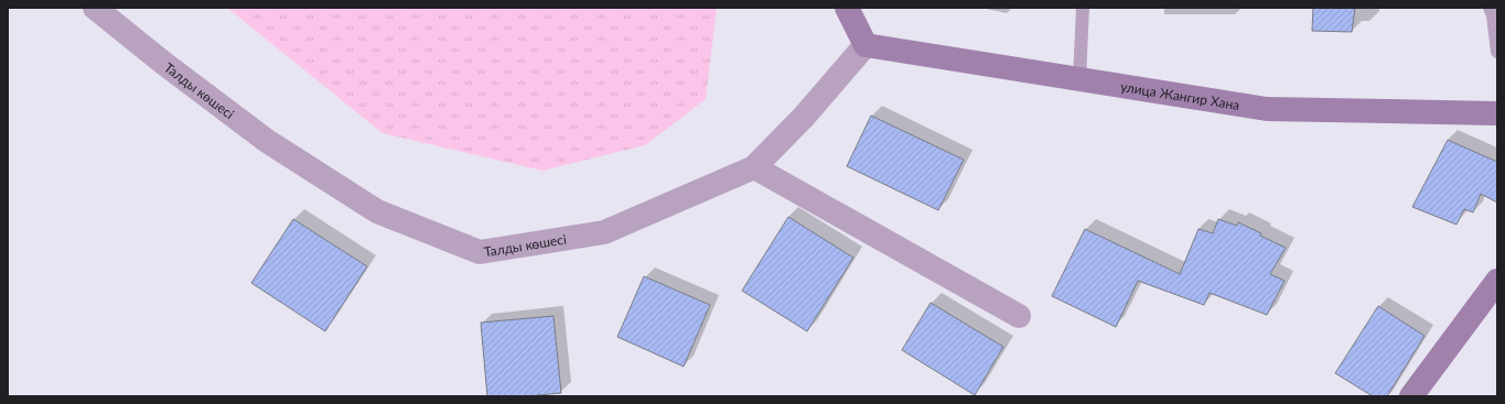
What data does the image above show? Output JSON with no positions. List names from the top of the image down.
{
  "streets": {
    "street": ["Талды көшесі", "улица Жангир Хана"]
  },
  "crossings": [
    ["Талды көшесі", "улица Жангир Хана"]
  ]
}
